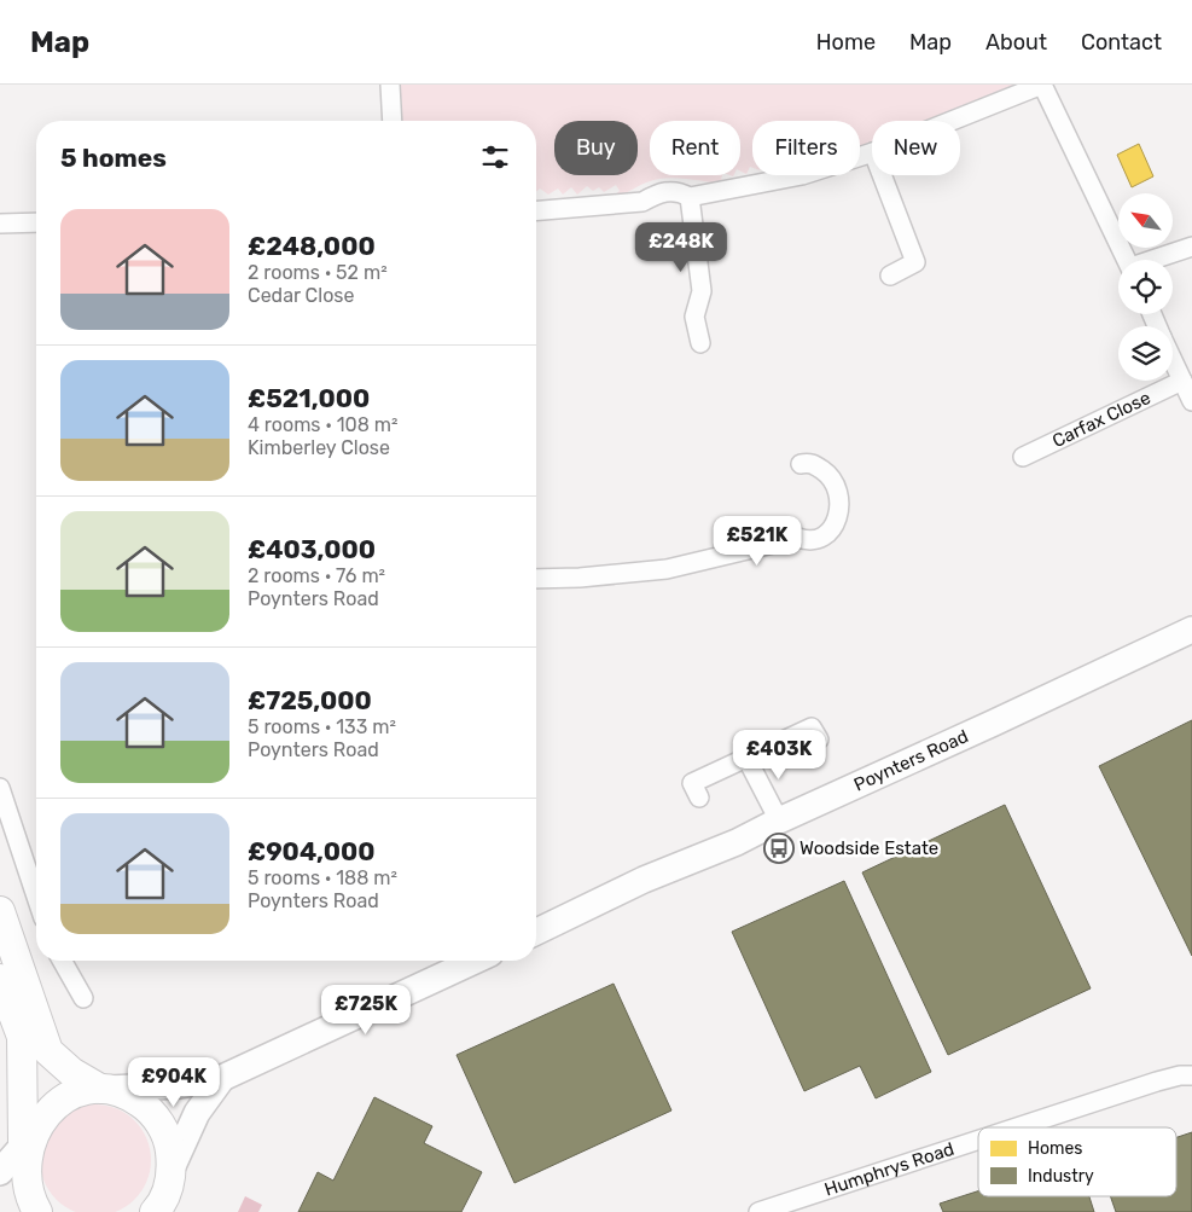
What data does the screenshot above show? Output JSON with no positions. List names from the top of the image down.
{
  "streets": {
    "street": ["Carfax Close", "Poynters Road", "Humphrys Road"]
  },
  "places": {
    "bus stop": ["Woodside Estate"]
  },
  "legend": ["Homes", "Industry"],
  "north": "top left",
  "page": {
    "header": "Map",
    "nav": [
      "Home",
      "Map",
      "About",
      "Contact"
    ],
    "chip": [
      "Buy",
      "Rent",
      "Filters",
      "New"
    ],
    "heading": "5 homes",
    "list": [
      {
        "name": "£248,000",
        "note": "2 rooms · 52 m² · Cedar Close"
      },
      {
        "name": "£521,000",
        "note": "4 rooms · 108 m² · Kimberley Close"
      },
      {
        "name": "£403,000",
        "note": "2 rooms · 76 m² · Poynters Road"
      },
      {
        "name": "£725,000",
        "note": "5 rooms · 133 m² · Poynters Road"
      },
      {
        "name": "£904,000",
        "note": "5 rooms · 188 m² · Poynters Road"
      }
    ],
    "price": [
      "£248K",
      "£521K",
      "£403K",
      "£725K",
      "£904K"
    ]
  }
}
